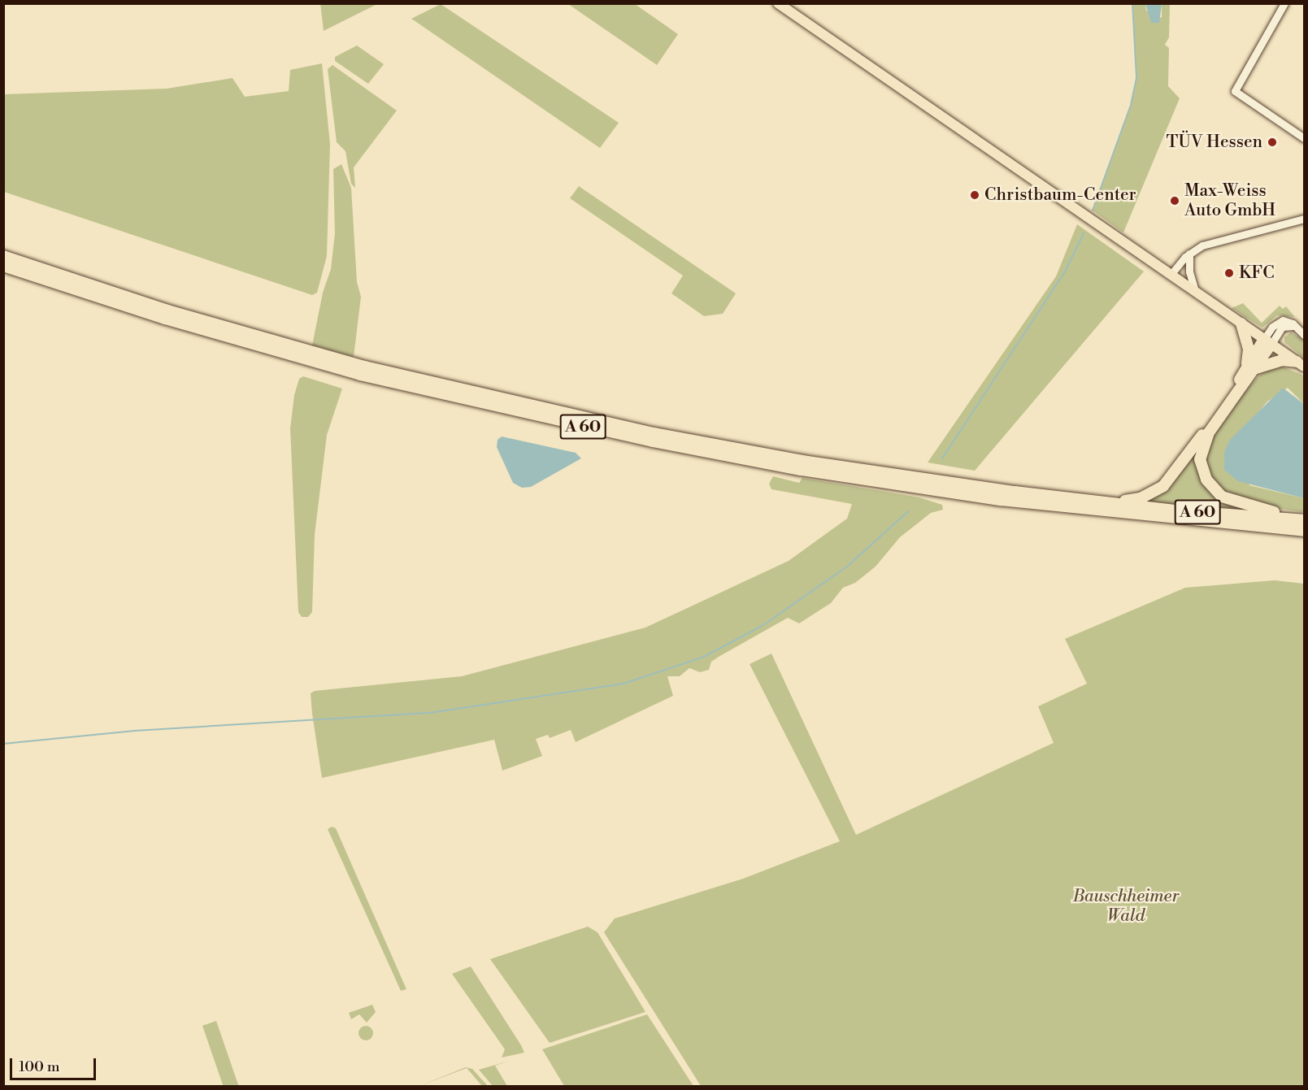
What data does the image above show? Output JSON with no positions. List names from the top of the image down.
{
  "streets": {
    "highway": ["A 60"]
  },
  "parks": ["Bauschheimer Wald"],
  "places": [
    "TÜV Hessen",
    "Christbaum-Center",
    "Max-Weiss Auto GmbH",
    "KFC"
  ],
  "scale_bar": "100 m"
}
